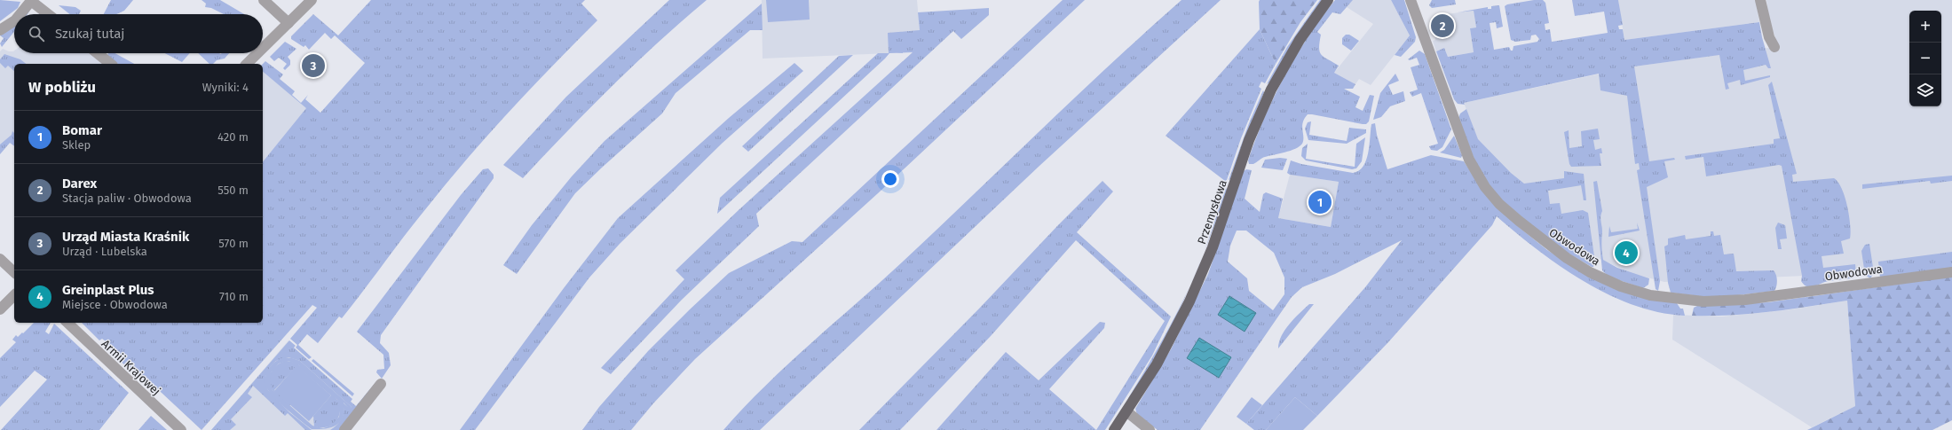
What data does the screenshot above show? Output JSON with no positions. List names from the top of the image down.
{
  "streets": {
    "main road": ["Przemysłowa"],
    "street": ["Obwodowa", "Armii Krajowej"]
  },
  "page": {
    "map_buttons": ["+", "−"],
    "pins": [
      "2",
      "3",
      "1",
      "4"
    ],
    "search": "Szukaj tutaj",
    "heading": ["W pobliżu", "Wyniki: 4"],
    "list": [
      {
        "mark": "1",
        "name": "Bomar",
        "note": "Sklep",
        "value": "420 m"
      },
      {
        "mark": "2",
        "name": "Darex",
        "note": "Stacja paliw · Obwodowa",
        "value": "550 m"
      },
      {
        "mark": "3",
        "name": "Urząd Miasta Kraśnik",
        "note": "Urząd · Lubelska",
        "value": "570 m"
      },
      {
        "mark": "4",
        "name": "Greinplast Plus",
        "note": "Miejsce · Obwodowa",
        "value": "710 m"
      }
    ]
  }
}
